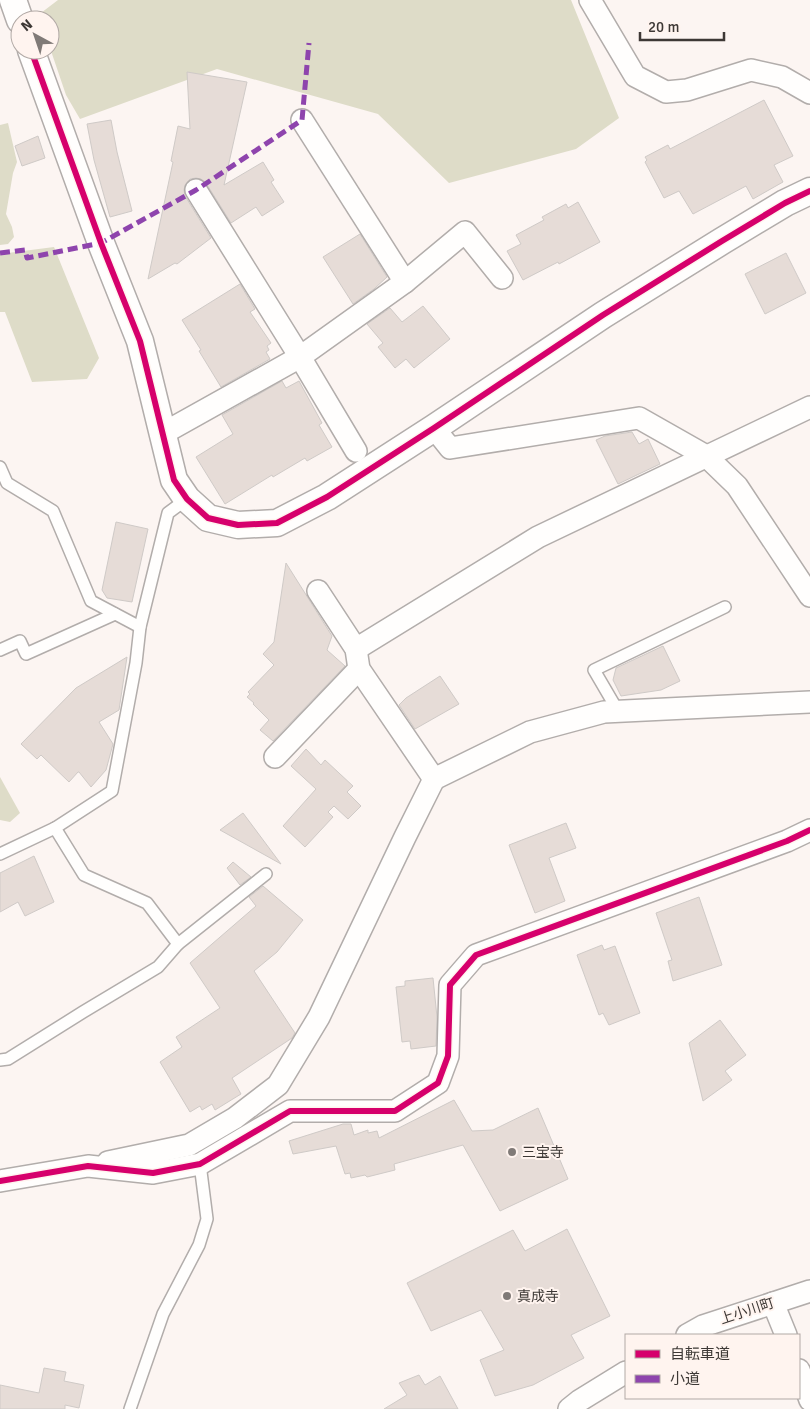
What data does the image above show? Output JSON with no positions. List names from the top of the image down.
{
  "streets": {
    "street": ["上小川町"]
  },
  "places": ["三宝寺", "真成寺"],
  "legend": ["自転車道", "小道"],
  "scale_bar": "20 m",
  "north": "top left"
}
